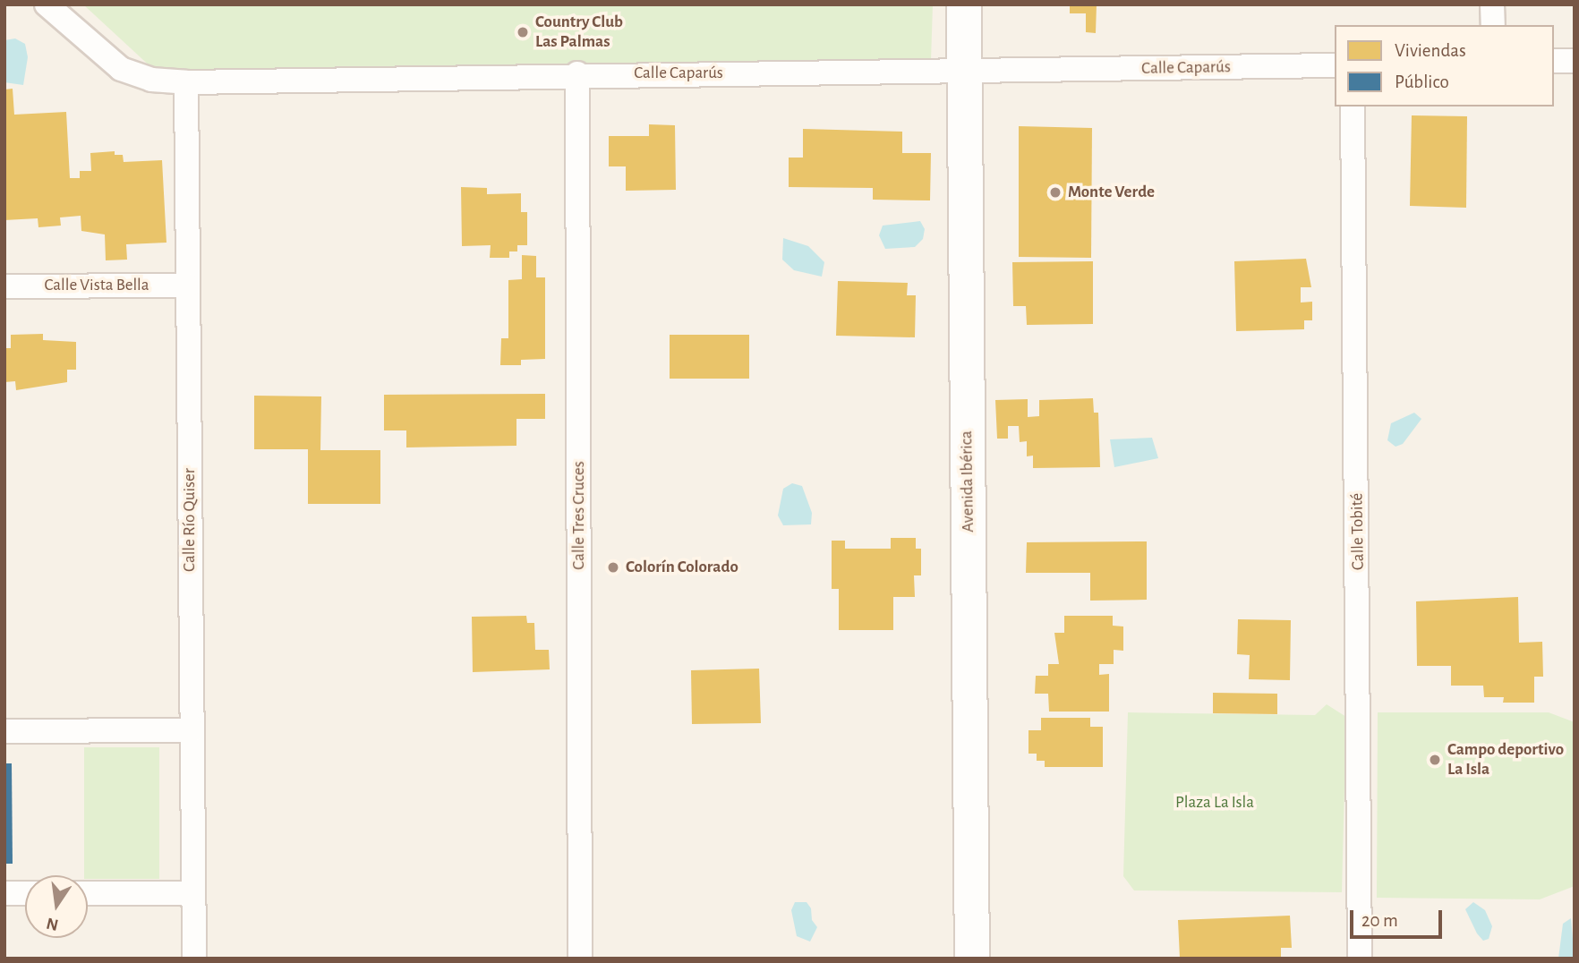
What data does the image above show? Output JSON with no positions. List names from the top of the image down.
{
  "streets": {
    "street": [
      "Calle Caparús",
      "Calle Vista Bella",
      "Avenida Ibérica",
      "Calle Tres Cruces",
      "Calle Río Quiser",
      "Calle Tobité"
    ]
  },
  "crossings": [
    ["Calle Caparús", "Avenida Ibérica"],
    ["Calle Caparús", "Calle Tres Cruces"],
    ["Calle Caparús", "Calle Río Quiser"],
    ["Calle Vista Bella", "Calle Río Quiser"]
  ],
  "parks": ["Plaza La Isla"],
  "places": [
    "Country Club Las Palmas",
    "Monte Verde",
    "Colorín Colorado",
    "Campo deportivo La Isla"
  ],
  "legend": ["Viviendas", "Público"],
  "scale_bar": "20 m",
  "north": "bottom"
}
